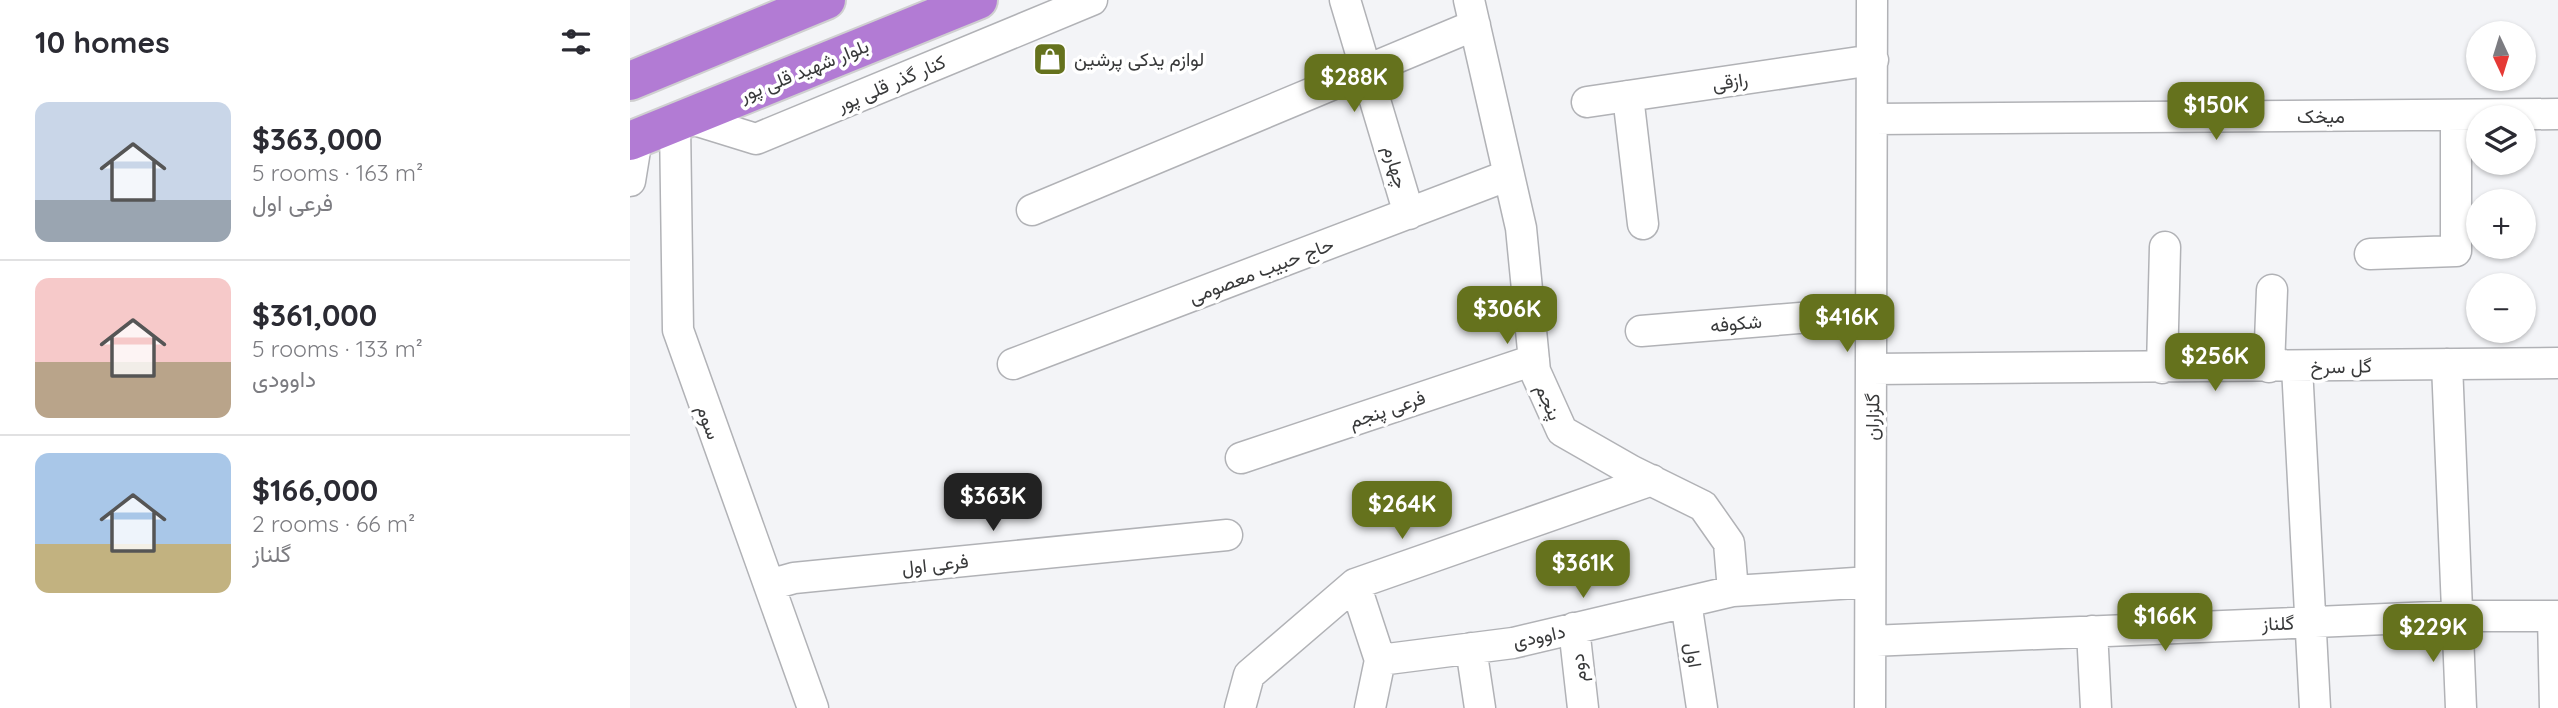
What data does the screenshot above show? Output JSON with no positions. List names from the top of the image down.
{
  "streets": {
    "highway": ["بلوار شهید قلی پور"],
    "street": [
      "رازقی",
      "کنار گذر قلی پور",
      "میخک",
      "چهارم",
      "حاج حبیب معصومی",
      "شکوفه",
      "گل سرخ",
      "پنجم",
      "فرعی پنجم",
      "گلزاران",
      "سوم",
      "فرعی اول",
      "گلناز",
      "داوودی",
      "اول",
      "دوم"
    ]
  },
  "crossings": [
    ["بلوار شهید قلی پور", "کنار گذر قلی پور"],
    ["بلوار شهید قلی پور", "سوم"],
    ["رازقی", "گلزاران"],
    ["کنار گذر قلی پور", "سوم"],
    ["میخک", "گلزاران"],
    ["چهارم", "حاج حبیب معصومی"],
    ["حاج حبیب معصومی", "پنجم"],
    ["شکوفه", "گلزاران"],
    ["گل سرخ", "گلزاران"],
    ["پنجم", "فرعی پنجم"],
    ["پنجم", "داوودی"],
    ["گلزاران", "گلناز"],
    ["گلزاران", "داوودی"],
    ["سوم", "فرعی اول"],
    ["داوودی", "اول"],
    ["داوودی", "دوم"]
  ],
  "places": {
    "shop": ["لوازم یدکی پرشین"]
  },
  "north": "bottom",
  "page": {
    "heading": "10 homes",
    "map_buttons": ["+", "−"],
    "price": [
      "$288K",
      "$150K",
      "$306K",
      "$416K",
      "$256K",
      "$363K",
      "$264K",
      "$361K",
      "$166K",
      "$229K"
    ],
    "list": [
      {
        "name": "$363,000",
        "note": "5 rooms · 163 m² · فرعی اول"
      },
      {
        "name": "$361,000",
        "note": "5 rooms · 133 m² · داوودی"
      },
      {
        "name": "$166,000",
        "note": "2 rooms · 66 m² · گلناز"
      }
    ]
  }
}
